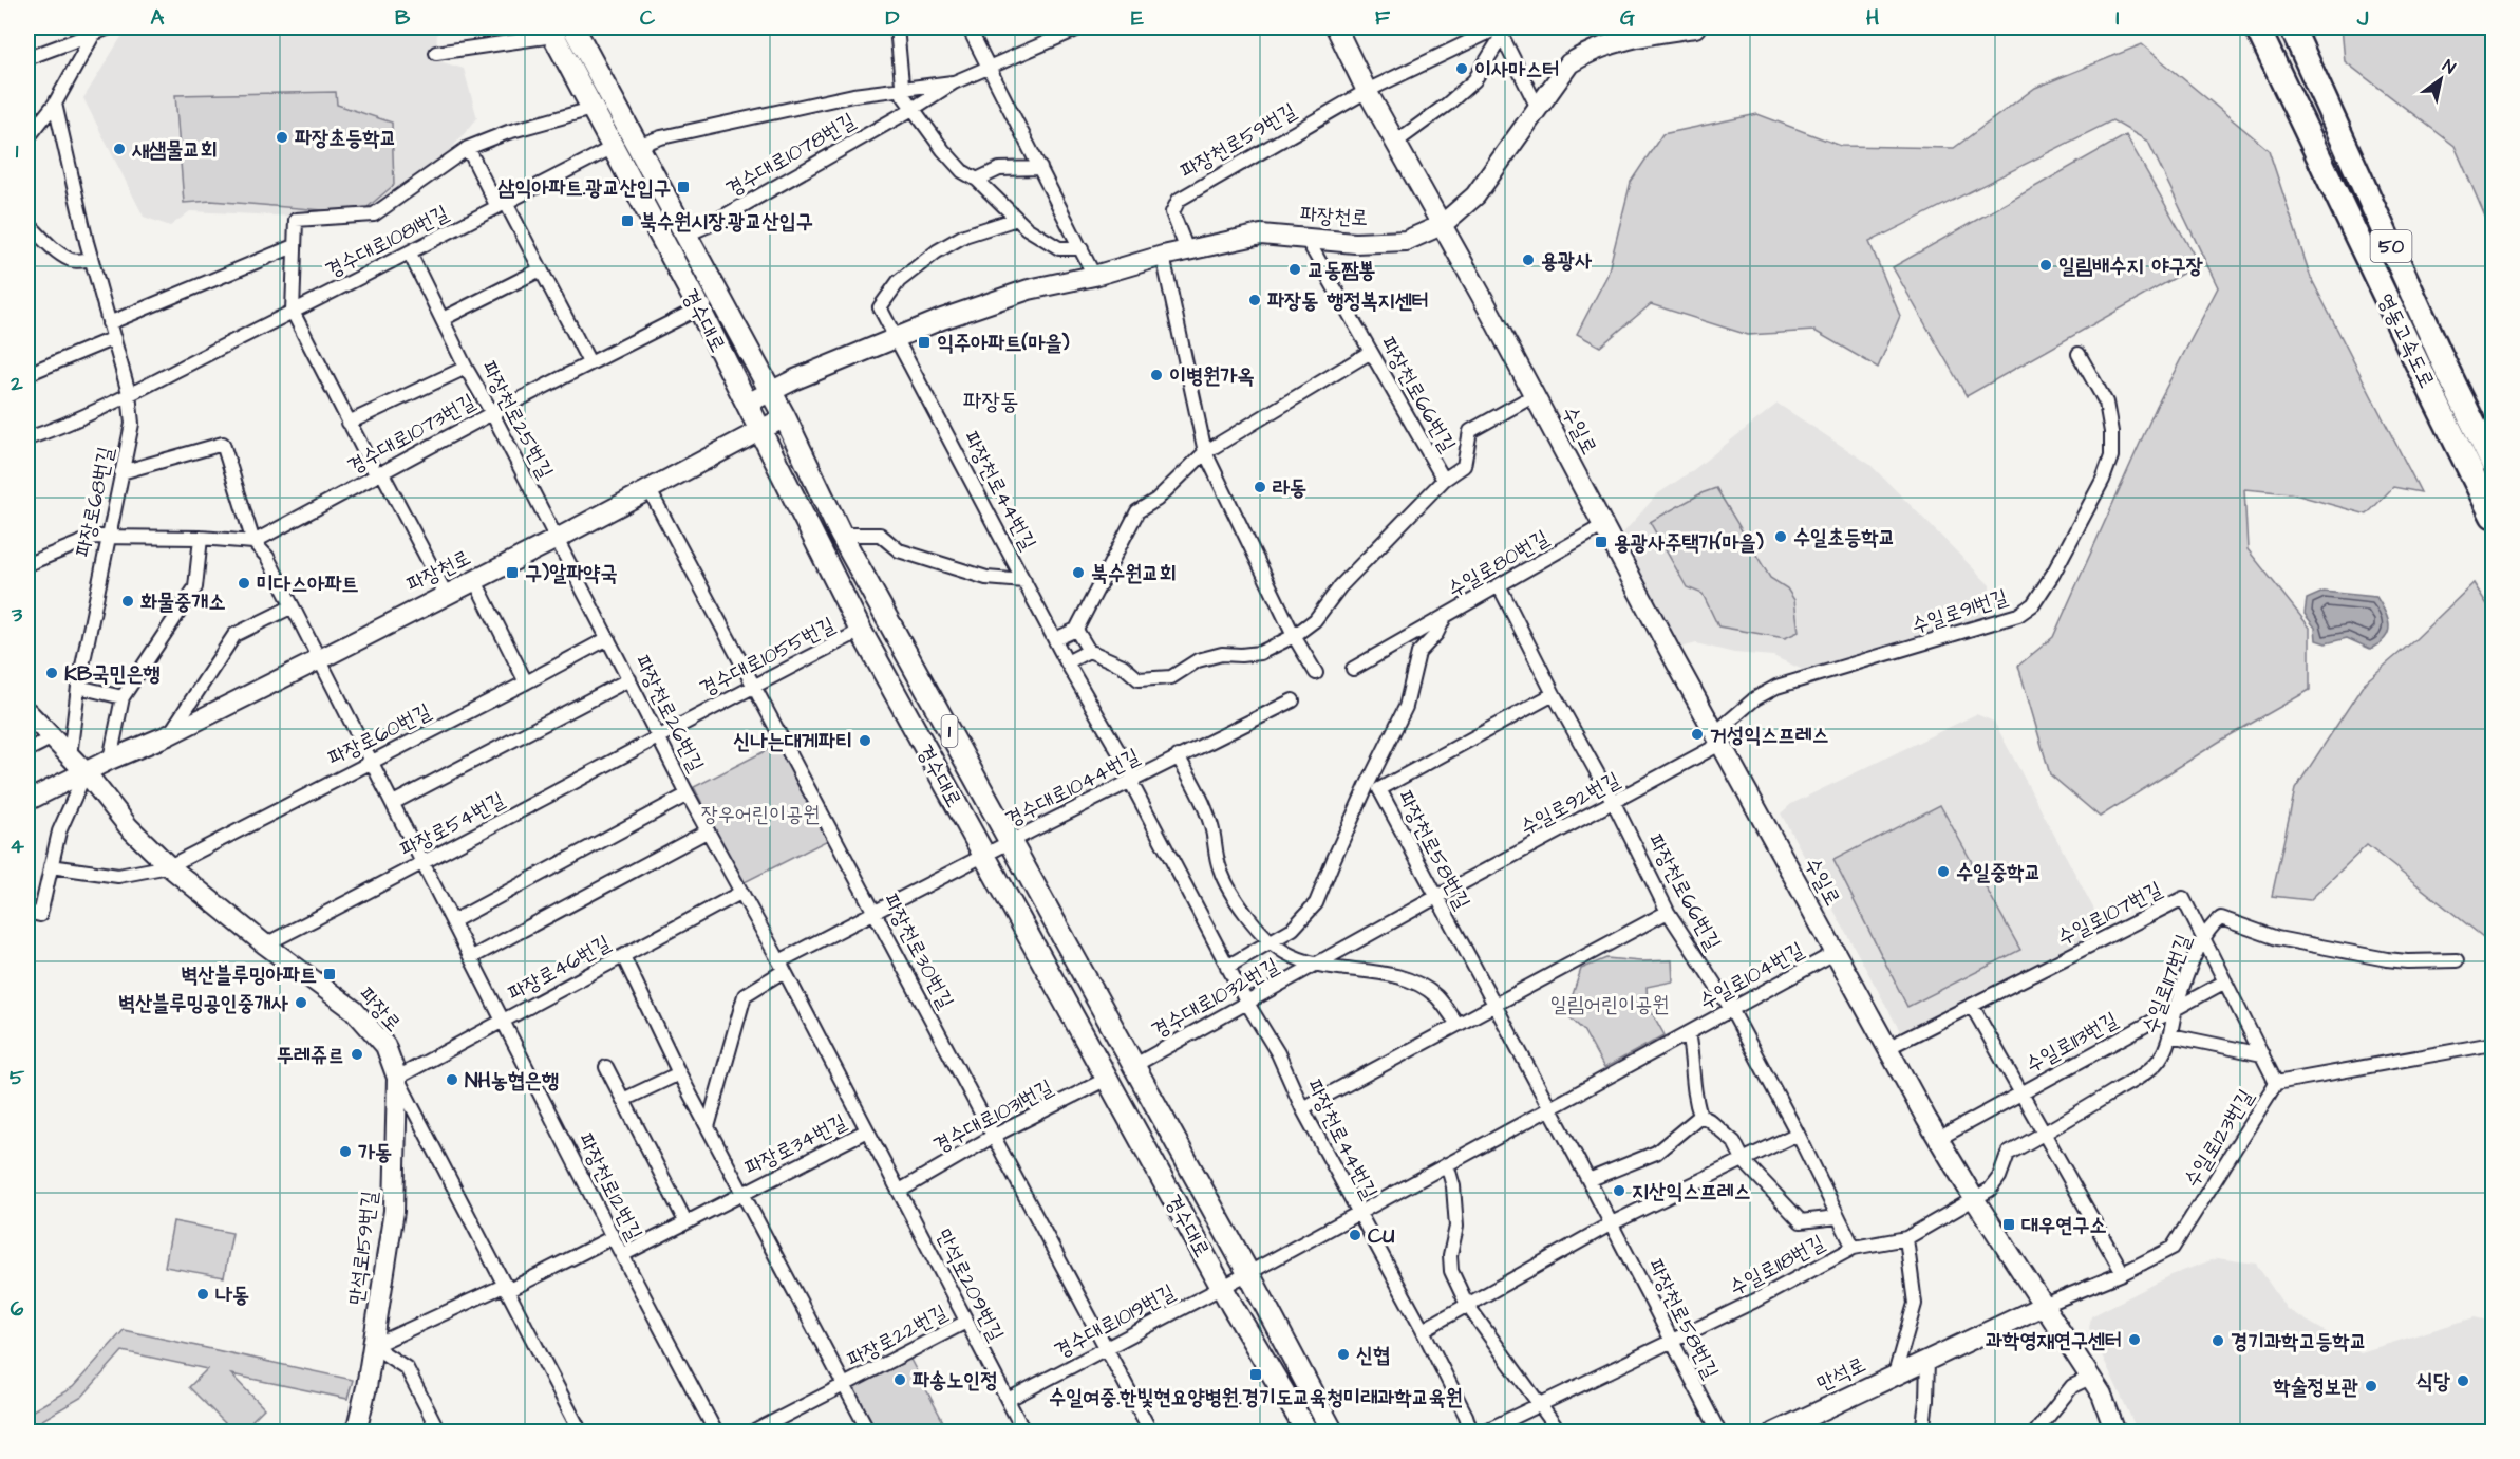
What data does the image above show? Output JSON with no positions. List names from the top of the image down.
{
  "streets": {
    "highway": ["50", "영동고속도로"],
    "main road": ["경수대로", "1"],
    "street": [
      "파장천로59번길",
      "경수대로1078번길",
      "파장천로",
      "경수대로1081번길",
      "파장천로66번길",
      "파장천로25번길",
      "수일로",
      "경수대로1073번길",
      "파장천로44번길",
      "파장로68번길",
      "수일로80번길",
      "수일로91번길",
      "경수대로1055번길",
      "파장천로26번길",
      "파장로60번길",
      "경수대로1044번길",
      "수일로92번길",
      "파장로54번길",
      "파장천로58번길",
      "수일로107번길",
      "파장천로30번길",
      "파장로46번길",
      "수일로104번길",
      "수일로117번길",
      "경수대로1032번길",
      "파장로",
      "수일로113번길",
      "경수대로1031번길",
      "수일로123번길",
      "파장로34번길",
      "파장천로12번길",
      "만석로159번길",
      "수일로118번길",
      "만석로209번길",
      "경수대로1019번길",
      "파장로22번길",
      "만석로"
    ]
  },
  "crossings": [
    ["파장천로59번길", "파장천로"],
    ["파장천로59번길", "수일로"],
    ["경수대로1078번길", "경수대로"],
    ["파장천로", "경수대로"],
    ["파장천로", "파장천로66번길"],
    ["파장천로", "파장천로25번길"],
    ["파장천로", "수일로"],
    ["파장천로", "파장천로44번길"],
    ["파장천로", "파장천로26번길"],
    ["파장천로", "파장천로30번길"],
    ["파장천로", "파장로"],
    ["파장천로", "파장천로12번길"],
    ["경수대로1081번길", "경수대로"],
    ["경수대로1081번길", "파장천로25번길"],
    ["경수대로1081번길", "파장로68번길"],
    ["경수대로", "경수대로1073번길"],
    ["경수대로", "경수대로1055번길"],
    ["경수대로", "경수대로1044번길"],
    ["경수대로", "경수대로1032번길"],
    ["경수대로", "경수대로1031번길"],
    ["경수대로", "경수대로1019번길"],
    ["파장천로66번길", "수일로"],
    ["파장천로66번길", "수일로80번길"],
    ["파장천로66번길", "수일로92번길"],
    ["파장천로66번길", "파장천로58번길"],
    ["파장천로66번길", "수일로104번길"],
    ["파장천로66번길", "수일로118번길"],
    ["파장천로25번길", "경수대로1073번길"],
    ["파장천로25번길", "파장천로26번길"],
    ["수일로", "수일로80번길"],
    ["수일로", "수일로91번길"],
    ["수일로", "수일로92번길"],
    ["수일로", "수일로107번길"],
    ["수일로", "수일로104번길"],
    ["수일로", "수일로117번길"],
    ["수일로", "수일로113번길"],
    ["수일로", "수일로123번길"],
    ["수일로", "수일로118번길"],
    ["수일로", "만석로"],
    ["경수대로1073번길", "파장천로12번길"],
    ["파장천로44번길", "경수대로1044번길"],
    ["파장천로44번길", "수일로104번길"],
    ["파장천로44번길", "경수대로1032번길"],
    ["파장천로44번길", "경수대로1019번길"],
    ["파장로68번길", "파장로"],
    ["파장로68번길", "파장천로12번길"],
    ["수일로91번길", "수일로92번길"],
    ["경수대로1055번길", "파장천로26번길"],
    ["경수대로1055번길", "파장로54번길"],
    ["경수대로1055번길", "파장천로30번길"],
    ["파장천로26번길", "파장로60번길"],
    ["파장천로26번길", "경수대로1044번길"],
    ["파장천로26번길", "파장로54번길"],
    ["파장천로26번길", "파장로46번길"],
    ["파장천로26번길", "경수대로1031번길"],
    ["파장천로26번길", "파장로34번길"],
    ["파장천로26번길", "만석로209번길"],
    ["파장로60번길", "파장로"],
    ["파장로60번길", "파장천로12번길"],
    ["경수대로1044번길", "파장천로30번길"],
    ["수일로92번길", "파장천로58번길"],
    ["수일로92번길", "경수대로1032번길"],
    ["파장로54번길", "파장로"],
    ["파장로54번길", "파장천로12번길"],
    ["파장천로58번길", "수일로104번길"],
    ["파장천로58번길", "경수대로1032번길"],
    ["파장천로58번길", "수일로118번길"],
    ["수일로107번길", "수일로117번길"],
    ["수일로107번길", "수일로113번길"],
    ["수일로107번길", "수일로123번길"],
    ["파장천로30번길", "경수대로1031번길"],
    ["파장천로30번길", "경수대로1019번길"],
    ["파장로46번길", "파장로"],
    ["파장로46번길", "파장로34번길"],
    ["파장로46번길", "파장천로12번길"],
    ["파장로46번길", "만석로159번길"],
    ["수일로104번길", "경수대로1019번길"],
    ["수일로117번길", "수일로113번길"],
    ["수일로117번길", "수일로118번길"],
    ["파장로", "만석로159번길"],
    ["경수대로1031번길", "만석로209번길"],
    ["수일로123번길", "만석로"],
    ["파장로34번길", "파장천로12번길"],
    ["파장로34번길", "파장로22번길"],
    ["만석로209번길", "경수대로1019번길"],
    ["만석로209번길", "파장로22번길"]
  ],
  "districts": ["파장동"],
  "parks": ["장우어린이공원", "일림어린이공원"],
  "places": {
    "other": [
      "이사마스터",
      "파장초등학교",
      "새샘물교회",
      "용광사",
      "일림배수지 야구장",
      "교동짬뽕",
      "파장동 행정복지센터",
      "이병원가옥",
      "라동",
      "수일초등학교",
      "북수원교회",
      "미다스아파트",
      "화물중개소",
      "KB국민은행",
      "거성익스프레스",
      "신나는대게파티",
      "수일중학교",
      "벽산블루밍공인중개사",
      "뚜레쥬르",
      "NH농협은행",
      "가동",
      "지산익스프레스",
      "CU",
      "나동",
      "과학영재연구센터",
      "경기과학고등학교",
      "신협",
      "파송노인정",
      "식당",
      "학술정보관"
    ],
    "transit": [
      "삼익아파트.광교산입구",
      "북수원시장.광교산입구",
      "익주아파트(마을)",
      "용광사주택가(마을)",
      "구)알파약국",
      "벽산블루밍아파트",
      "대우연구소",
      "수일여중.한빛현요양병원.경기도교육청미래과학교육원"
    ]
  },
  "north": "top right",
  "grid": {
    "columns": [
      "A",
      "B",
      "C",
      "D",
      "E",
      "F",
      "G",
      "H",
      "I",
      "J"
    ],
    "rows": [
      "1",
      "2",
      "3",
      "4",
      "5",
      "6"
    ]
  }
}
